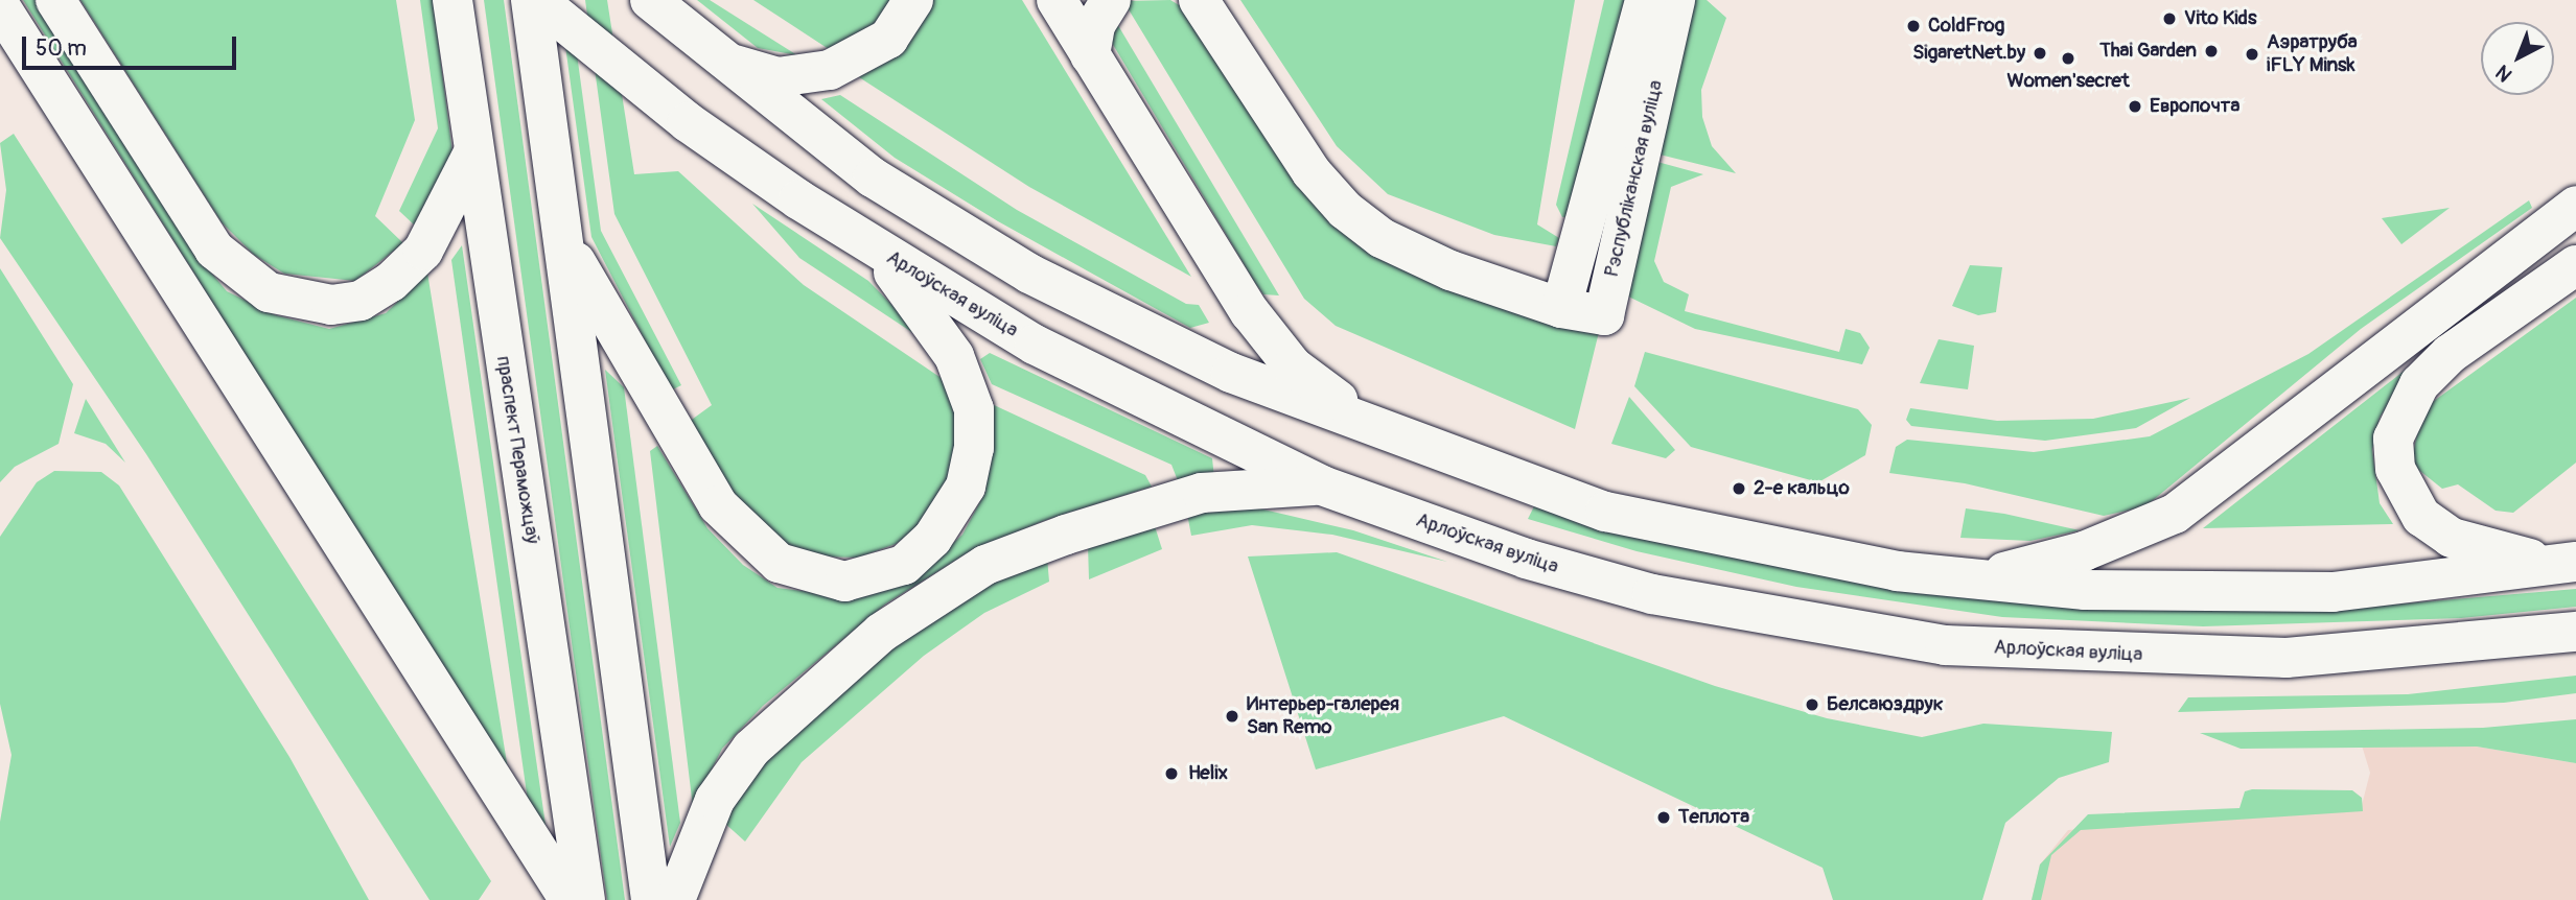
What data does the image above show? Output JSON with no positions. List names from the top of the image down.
{
  "streets": {
    "main road": ["Рэспубліканская вуліца", "Арлоўская вуліца", "праспект Пераможцаў"]
  },
  "places": [
    "Vito Kids",
    "ColdFrog",
    "Thai Garden",
    "SigaretNet.by",
    "Аэратруба iFLY Minsk",
    "Women'secret",
    "Европочта",
    "2-е кальцо",
    "Белсаюздрук",
    "Интерьер-галерея San Remo",
    "Helix",
    "Теплота"
  ],
  "scale_bar": "50 m",
  "north": "bottom left"
}
